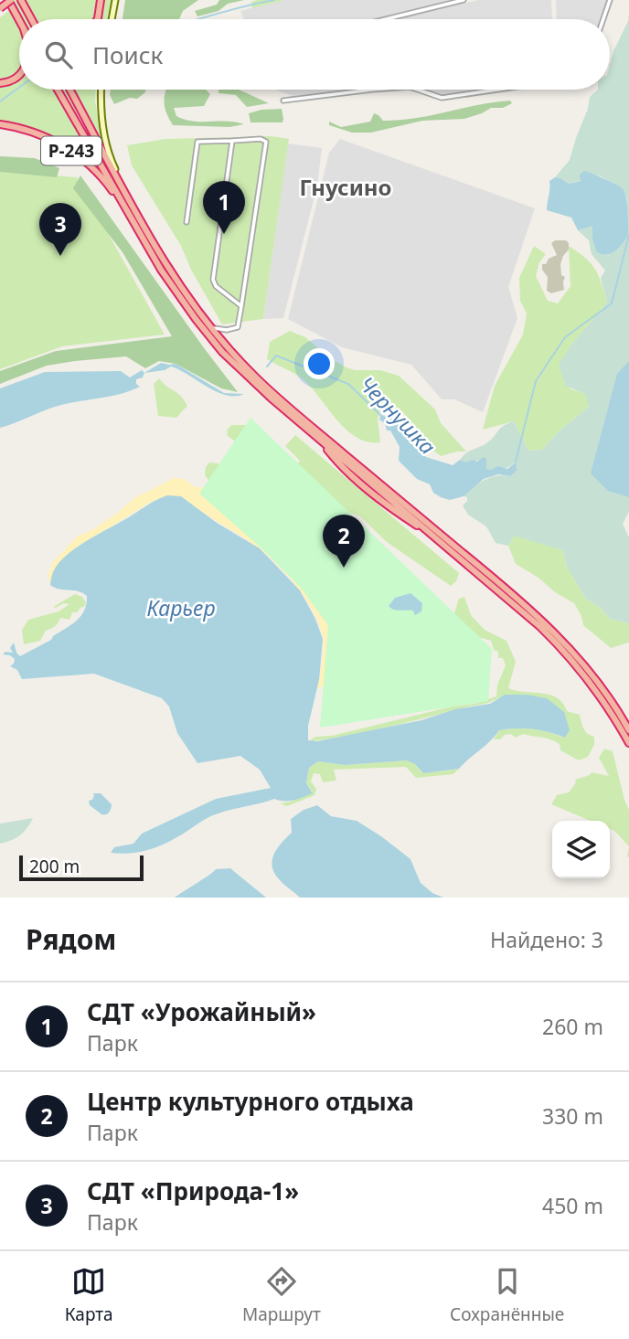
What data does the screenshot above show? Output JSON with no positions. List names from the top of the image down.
{
  "streets": {
    "highway": ["Р-243"]
  },
  "districts": ["Гнусино"],
  "water": ["Чернушка", "Карьер"],
  "scale_bar": "200 m",
  "page": {
    "search": "Поиск",
    "pins": ["1", "3", "2"],
    "scale": "200 m",
    "heading": ["Рядом", "Найдено: 3"],
    "list": [
      {
        "mark": "1",
        "name": "СДТ «Урожайный»",
        "note": "Парк",
        "value": "260 m"
      },
      {
        "mark": "2",
        "name": "Центр культурного отдыха",
        "note": "Парк",
        "value": "330 m"
      },
      {
        "mark": "3",
        "name": "СДТ «Природа-1»",
        "note": "Парк",
        "value": "450 m"
      }
    ],
    "nav": ["Карта", "Маршрут", "Сохранённые"]
  }
}
